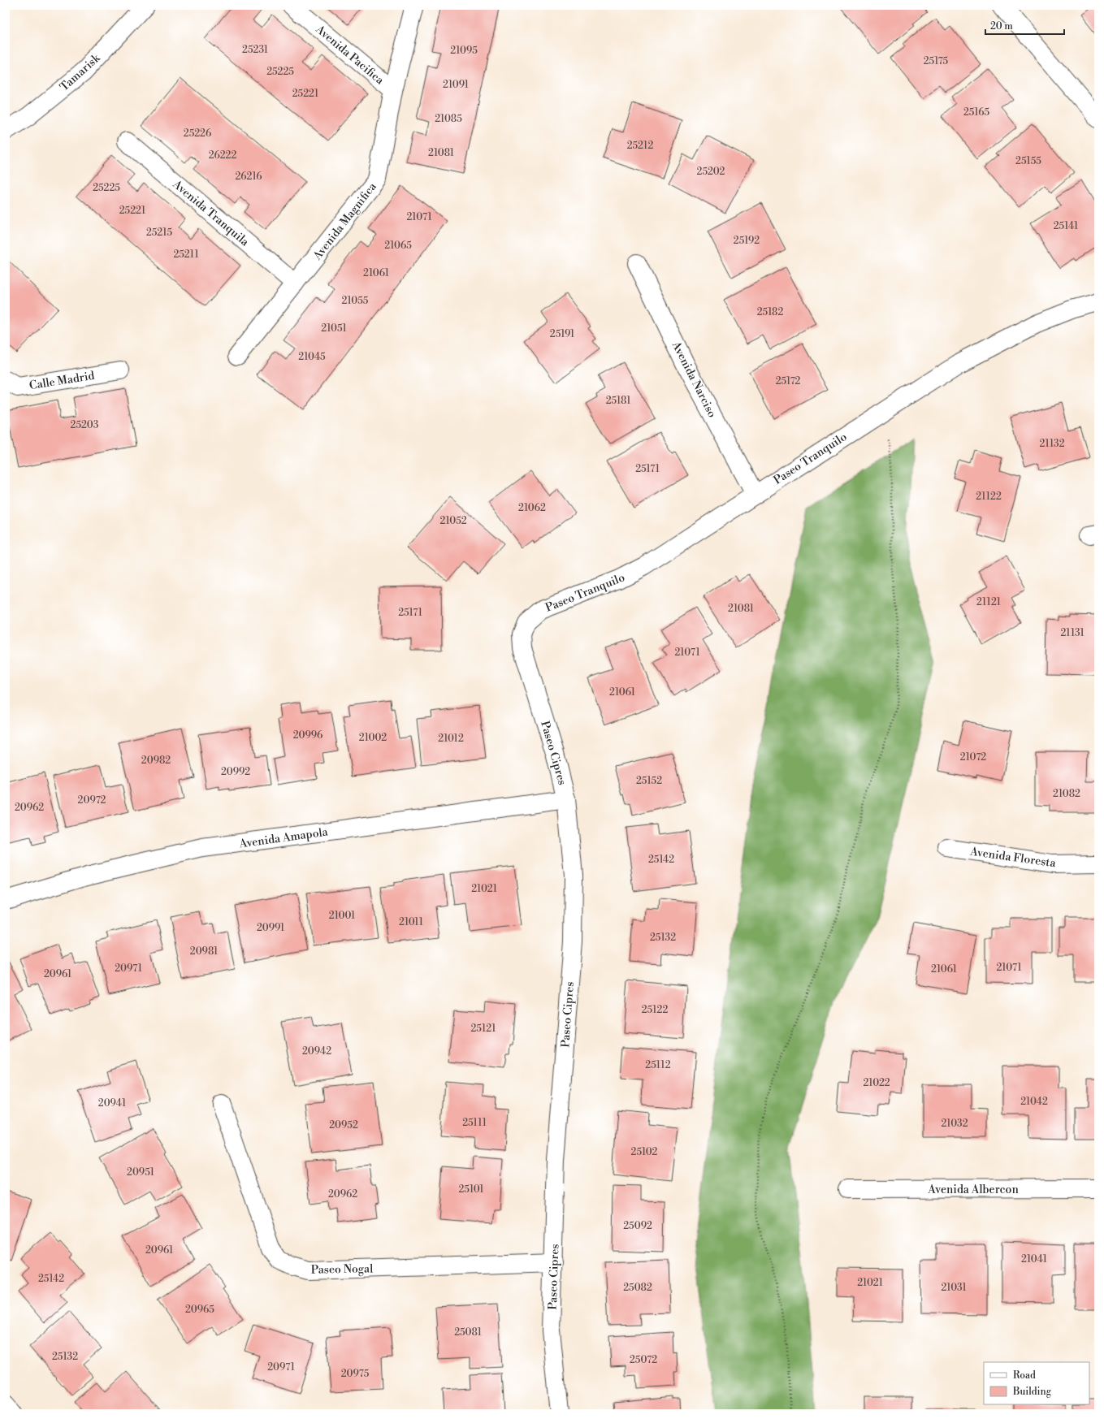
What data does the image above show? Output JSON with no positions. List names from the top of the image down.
{
  "streets": {
    "street": [
      "Avenida Pacifica",
      "Tamarisk",
      "Avenida Tranquila",
      "Avenida Magnifica",
      "Avenida Narciso",
      "Calle Madrid",
      "Paseo Tranquilo",
      "Paseo Cipres",
      "Avenida Amapola",
      "Avenida Floresta",
      "Avenida Albercon",
      "Paseo Nogal"
    ]
  },
  "crossings": [
    ["Avenida Pacifica", "Avenida Magnifica"],
    ["Avenida Tranquila", "Avenida Magnifica"],
    ["Avenida Narciso", "Paseo Tranquilo"],
    ["Paseo Tranquilo", "Paseo Cipres"],
    ["Paseo Cipres", "Avenida Amapola"],
    ["Paseo Cipres", "Paseo Nogal"]
  ],
  "house_numbers": [
    "25231",
    "21095",
    "25175",
    "25225",
    "21091",
    "25221",
    "25165",
    "21085",
    "25226",
    "25212",
    "21081",
    "26222",
    "25155",
    "25202",
    "26216",
    "25225",
    "25221",
    "21071",
    "25141",
    "25215",
    "25192",
    "21065",
    "25211",
    "21061",
    "21055",
    "25182",
    "21051",
    "25191",
    "21045",
    "25172",
    "25181",
    "25203",
    "21132",
    "25171",
    "21122",
    "21062",
    "21052",
    "21121",
    "21081",
    "25171",
    "21131",
    "21071",
    "21061",
    "20996",
    "21002",
    "21012",
    "21072",
    "20982",
    "20992",
    "25152",
    "21082",
    "20972",
    "20962",
    "25142",
    "21021",
    "21001",
    "21011",
    "20991",
    "25132",
    "20981",
    "21071",
    "20971",
    "21061",
    "20961",
    "25122",
    "25121",
    "20942",
    "25112",
    "21022",
    "21042",
    "20941",
    "25111",
    "21032",
    "20952",
    "25102",
    "20951",
    "25101",
    "20962",
    "25092",
    "20961",
    "21041",
    "25142",
    "21021",
    "25082",
    "21031",
    "20965",
    "25081",
    "25132",
    "25072",
    "20971",
    "20975"
  ],
  "legend": ["Road", "Building"],
  "scale_bar": "20 m"
}
